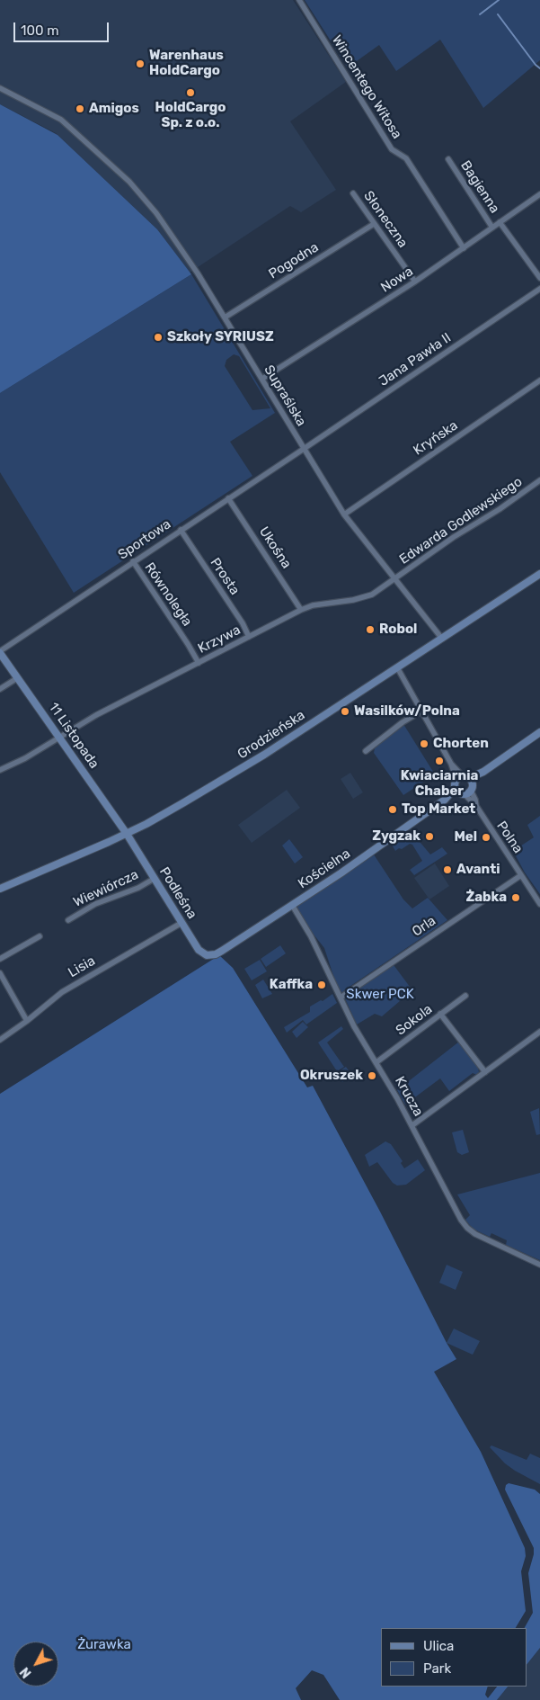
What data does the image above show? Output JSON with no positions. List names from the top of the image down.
{
  "streets": {
    "street": [
      "Wincentego Witosa",
      "Bagienna",
      "Słoneczna",
      "Pogodna",
      "Nowa",
      "Jana Pawła II",
      "Supraślska",
      "Kryńska",
      "Edwarda Godlewskiego",
      "Sportowa",
      "Ukośna",
      "Prosta",
      "Równoległa",
      "Krzywa",
      "Grodzieńska",
      "11 Listopada",
      "Polna",
      "Kościelna",
      "Wiewiórcza",
      "Podleśna",
      "Orla",
      "Lisia",
      "Sokola",
      "Krucza"
    ]
  },
  "crossings": [
    ["Wincentego Witosa", "Nowa"],
    ["Bagienna", "Nowa"],
    ["Słoneczna", "Pogodna"],
    ["Słoneczna", "Nowa"],
    ["Pogodna", "Supraślska"],
    ["Nowa", "Supraślska"],
    ["Jana Pawła II", "Supraślska"],
    ["Jana Pawła II", "Sportowa"],
    ["Supraślska", "Kryńska"],
    ["Supraślska", "Edwarda Godlewskiego"],
    ["Supraślska", "Sportowa"],
    ["Supraślska", "Krzywa"],
    ["Supraślska", "Grodzieńska"],
    ["Edwarda Godlewskiego", "Krzywa"],
    ["Sportowa", "Ukośna"],
    ["Sportowa", "Prosta"],
    ["Sportowa", "Równoległa"],
    ["Sportowa", "11 Listopada"],
    ["Ukośna", "Krzywa"],
    ["Prosta", "Krzywa"],
    ["Równoległa", "Krzywa"],
    ["Krzywa", "11 Listopada"],
    ["Grodzieńska", "11 Listopada"],
    ["Grodzieńska", "Polna"],
    ["Grodzieńska", "Podleśna"],
    ["11 Listopada", "Podleśna"],
    ["Polna", "Kościelna"],
    ["Polna", "Orla"],
    ["Kościelna", "Podleśna"],
    ["Kościelna", "Krucza"],
    ["Wiewiórcza", "Podleśna"],
    ["Podleśna", "Lisia"],
    ["Orla", "Krucza"],
    ["Sokola", "Krucza"]
  ],
  "parks": ["Skwer PCK", "Żurawka"],
  "places": [
    "Warenhaus HoldCargo",
    "HoldCargo Sp. z o.o.",
    "Amigos",
    "Szkoły SYRIUSZ",
    "Robol",
    "Wasilków/Polna",
    "Chorten",
    "Kwiaciarnia Chaber",
    "Top Market",
    "Zygzak",
    "Mel",
    "Avanti",
    "Żabka",
    "Kaffka",
    "Okruszek"
  ],
  "legend": ["Ulica", "Park"],
  "scale_bar": "100 m",
  "north": "bottom left"
}
